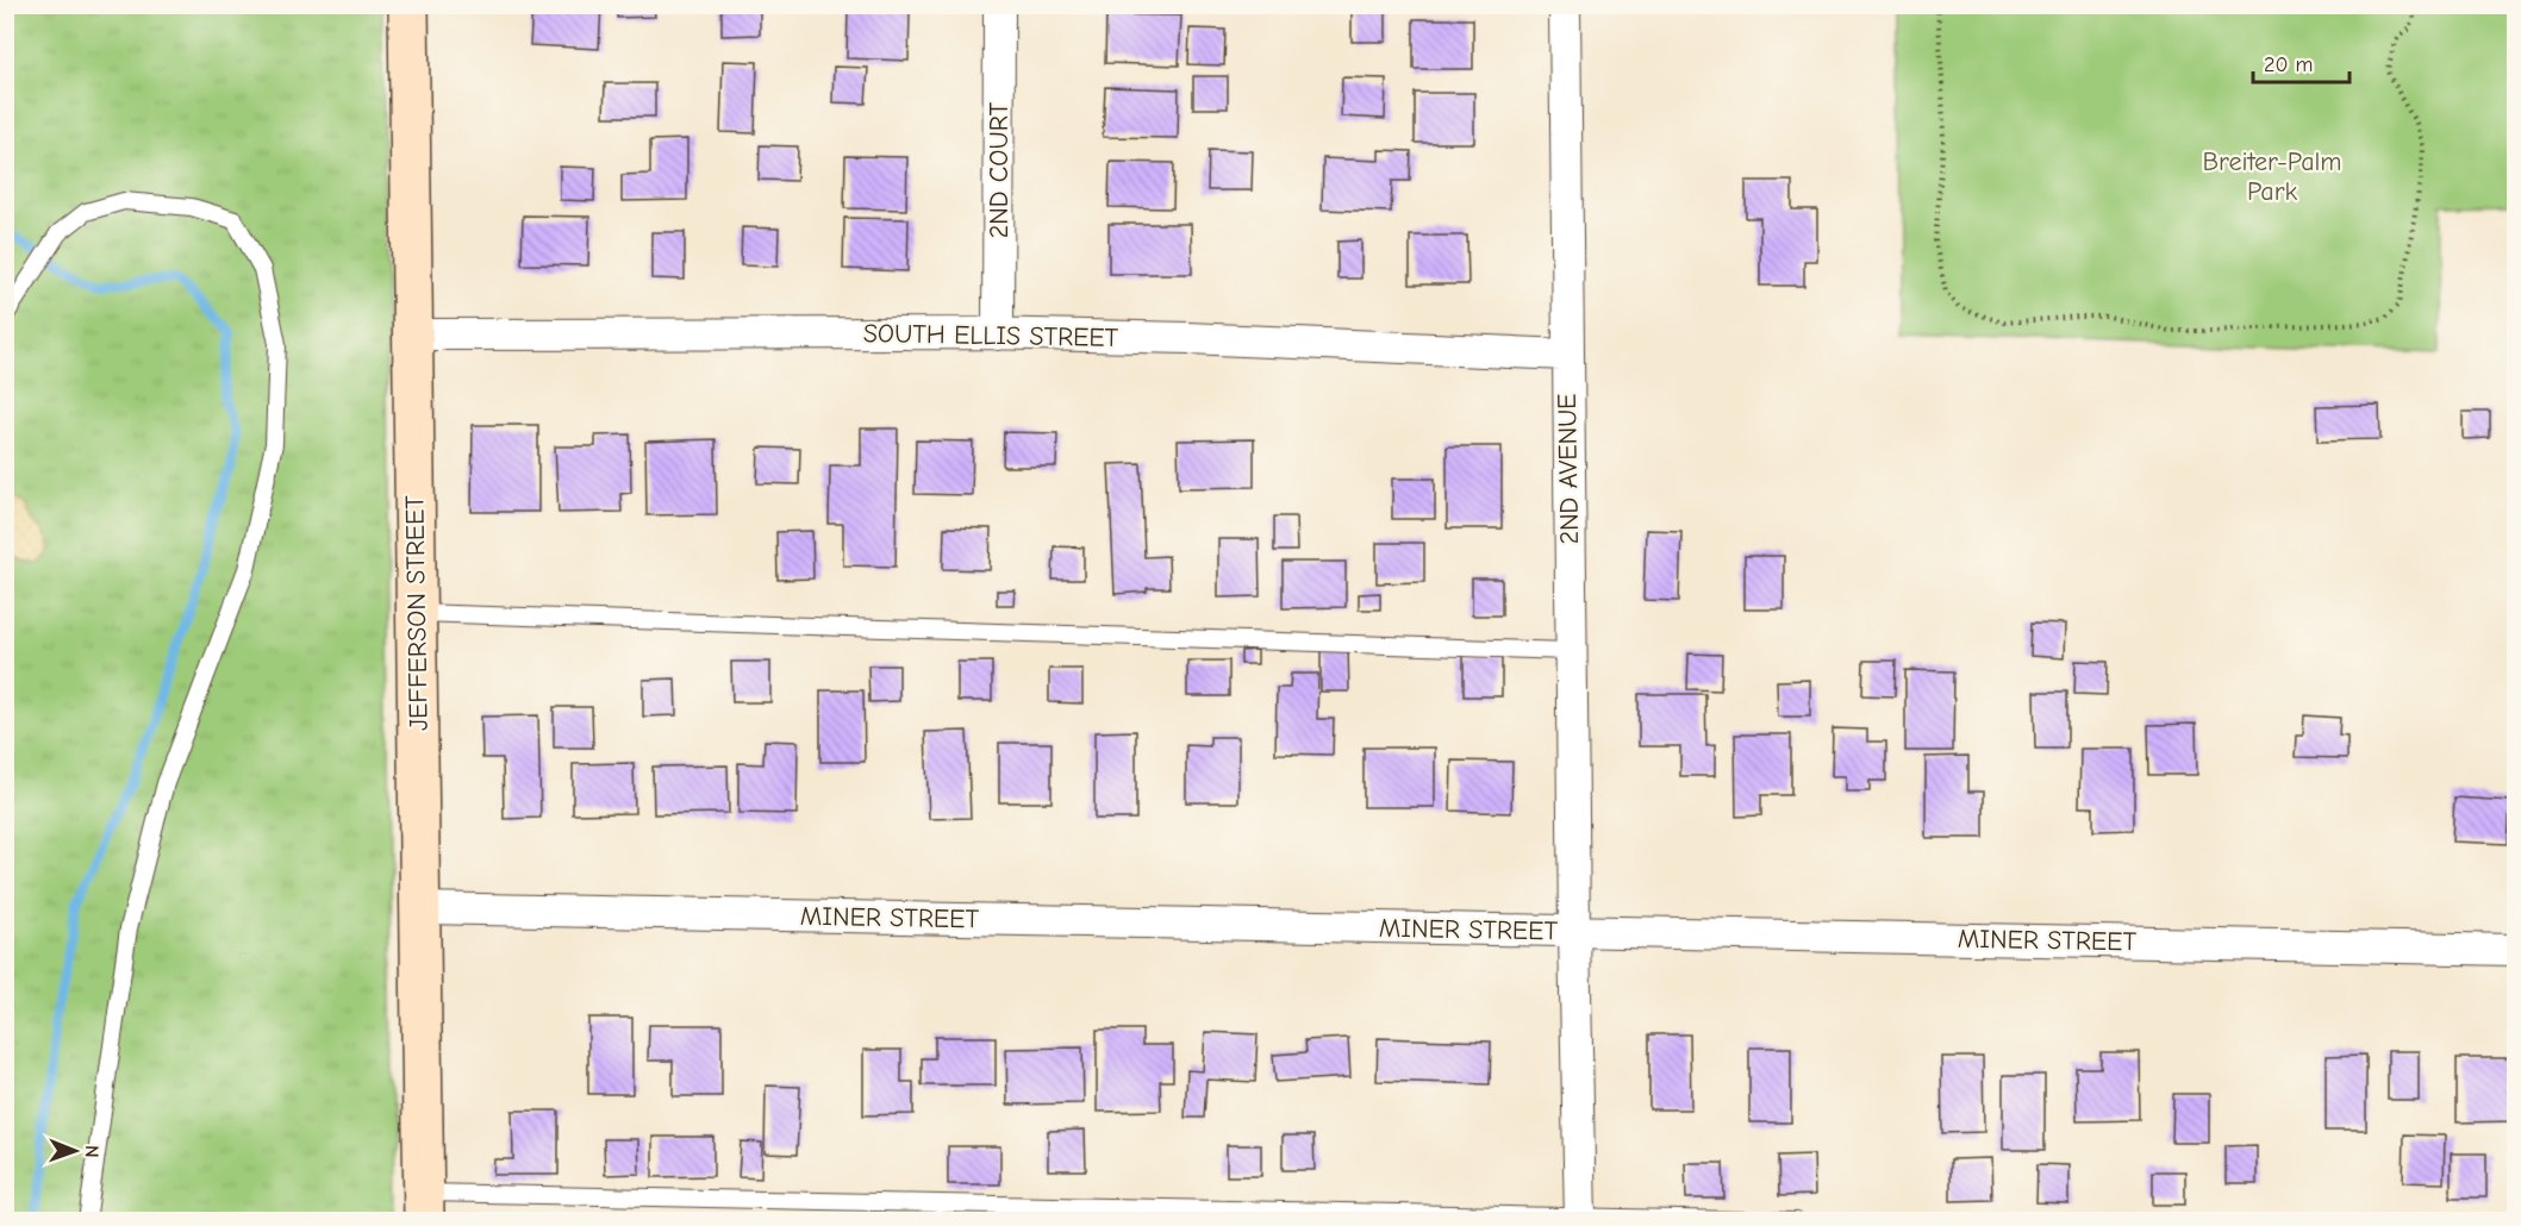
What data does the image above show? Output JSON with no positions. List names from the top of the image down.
{
  "streets": {
    "street": [
      "2ND COURT",
      "SOUTH ELLIS STREET",
      "2ND AVENUE",
      "JEFFERSON STREET",
      "MINER STREET"
    ]
  },
  "crossings": [
    ["2ND COURT", "SOUTH ELLIS STREET"],
    ["SOUTH ELLIS STREET", "2ND AVENUE"],
    ["SOUTH ELLIS STREET", "JEFFERSON STREET"],
    ["2ND AVENUE", "MINER STREET"],
    ["JEFFERSON STREET", "MINER STREET"]
  ],
  "parks": ["Breiter-Palm Park"],
  "scale_bar": "20 m",
  "north": "right"
}
